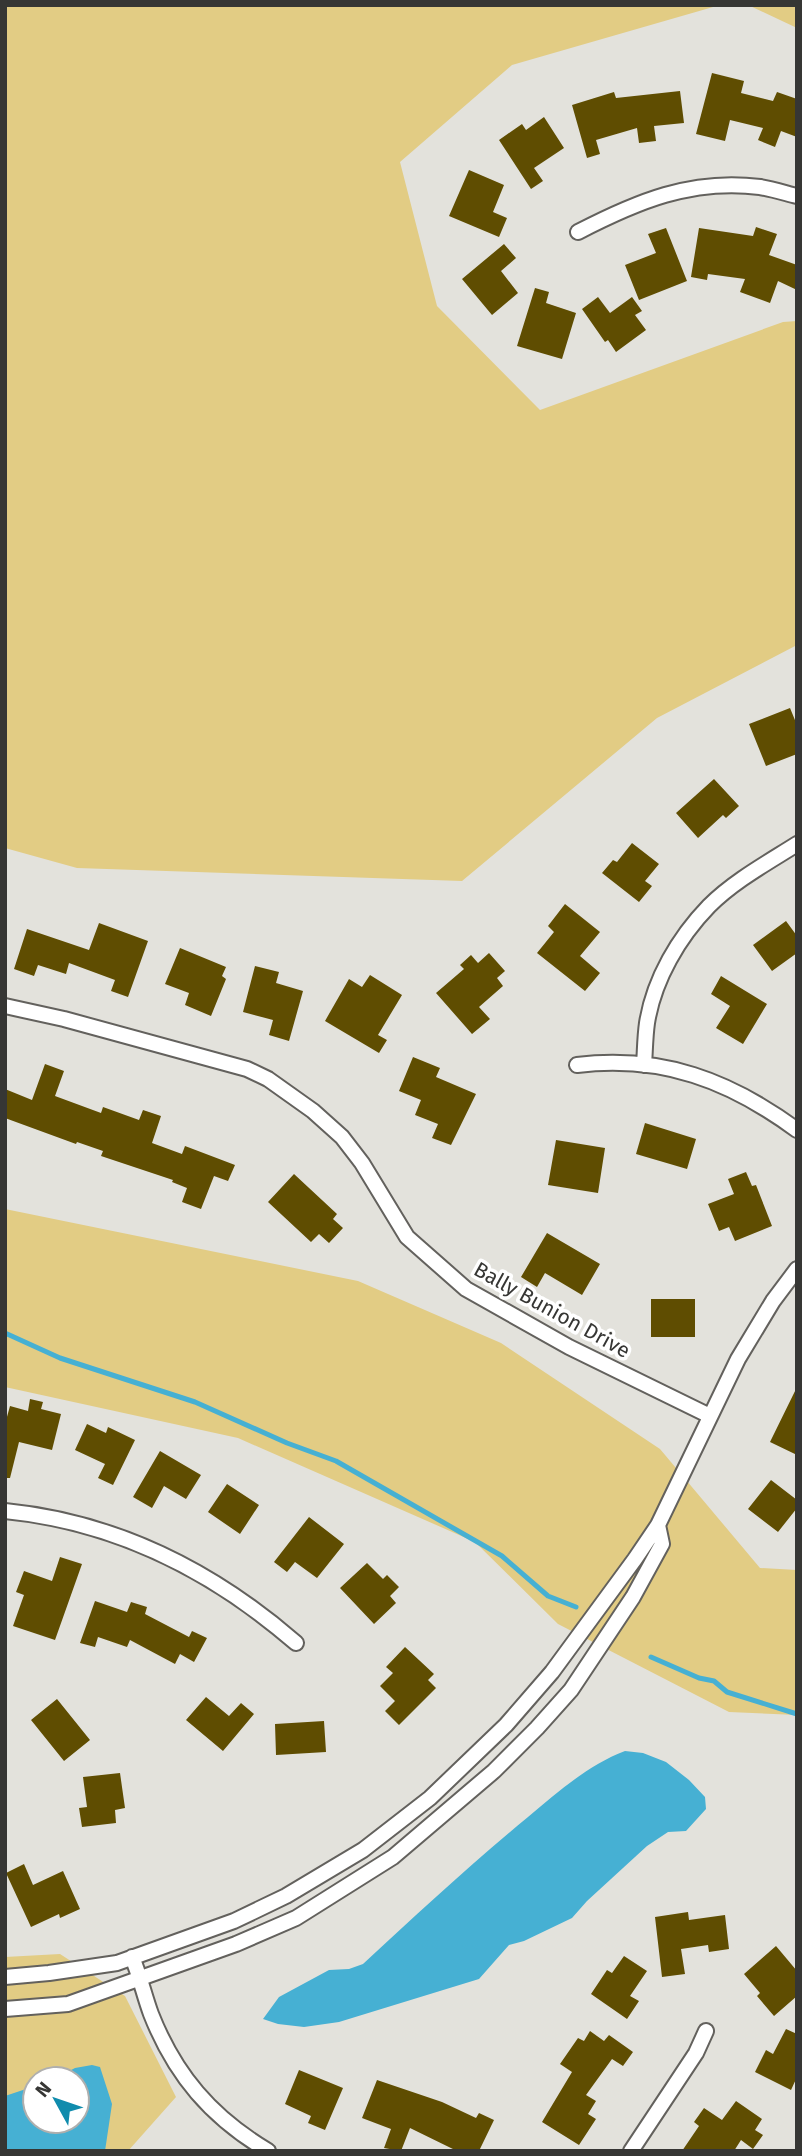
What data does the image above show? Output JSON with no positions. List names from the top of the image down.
{
  "streets": {
    "street": ["Bally Bunion Drive"]
  },
  "north": "top left"
}
